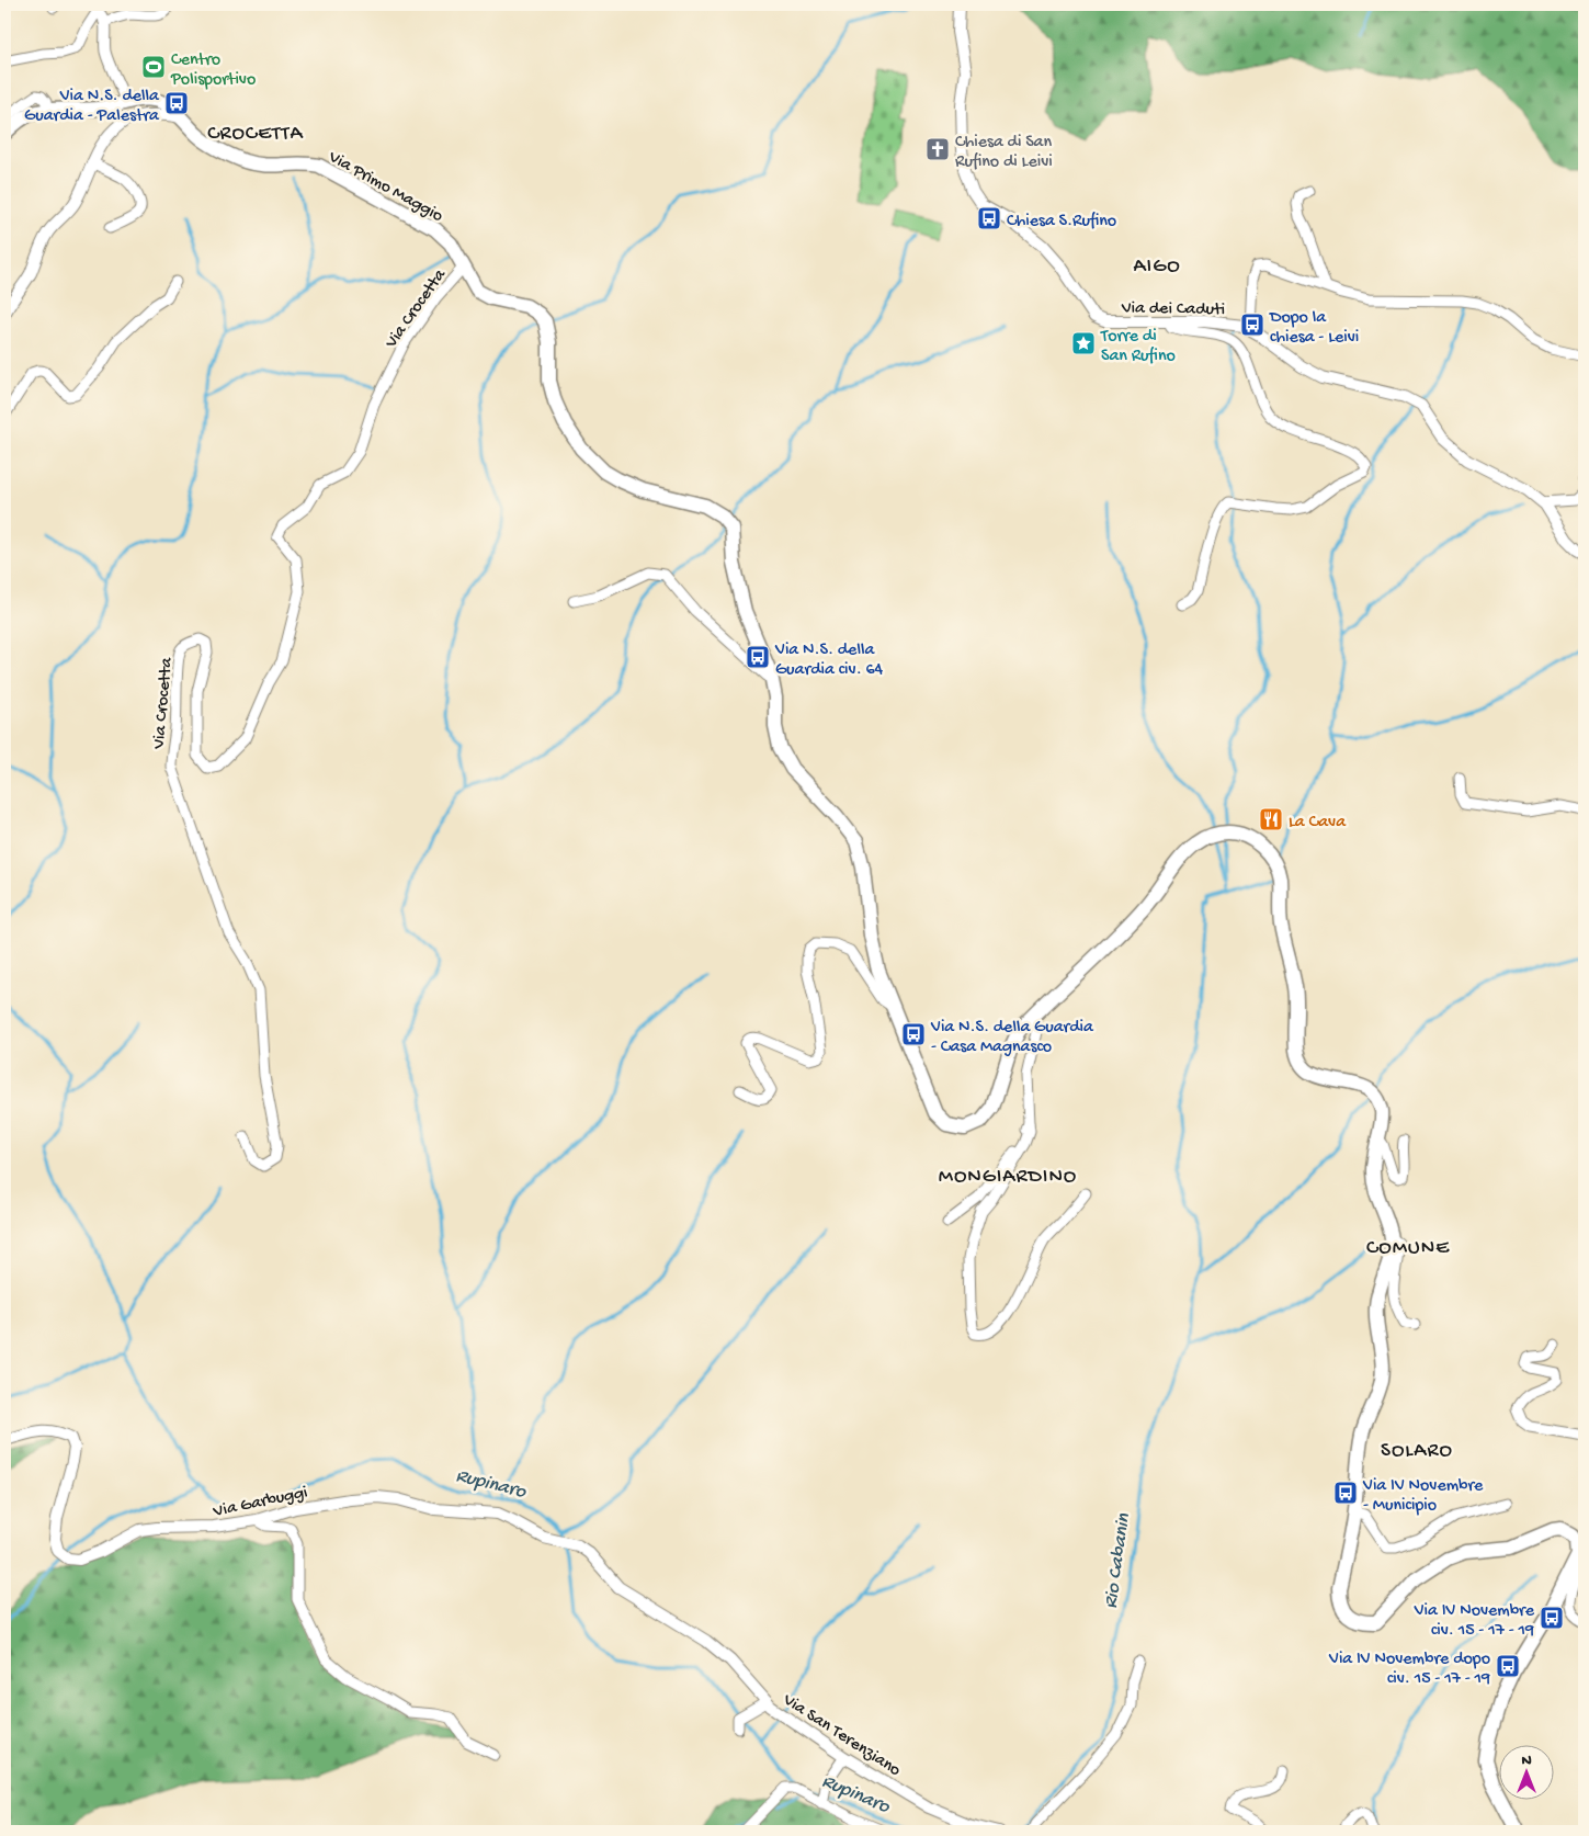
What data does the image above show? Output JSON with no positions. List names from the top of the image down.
{
  "streets": {
    "main road": ["Via Primo Maggio"],
    "street": [
      "Via dei Caduti",
      "Via Crocetta",
      "Via Garbuggi",
      "Via San Terenziano"
    ]
  },
  "crossings": [
    ["Via Primo Maggio", "Via Crocetta"],
    ["Via Garbuggi", "Via San Terenziano"]
  ],
  "districts": [
    "CROCETTA",
    "AIGO",
    "MONGIARDINO",
    "COMUNE",
    "SOLARO"
  ],
  "water": ["Rupinaro", "Rio Cabanin"],
  "places": {
    "sports": ["Centro Polisportivo"],
    "bus stop": [
      "Via N.S. della Guardia - Palestra",
      "Chiesa S.Rufino",
      "Dopo la chiesa - Leivi",
      "Via N.S. della Guardia civ. 64",
      "Via N.S. della Guardia - Casa Magnasco",
      "Via IV Novembre - Municipio",
      "Via IV Novembre civ. 15 - 17 - 19",
      "Via IV Novembre dopo civ. 15 - 17 - 19"
    ],
    "church": ["Chiesa di San Rufino di Leivi"],
    "place": ["Torre di San Rufino"],
    "restaurant": ["La Cava"]
  },
  "north": "top"
}
